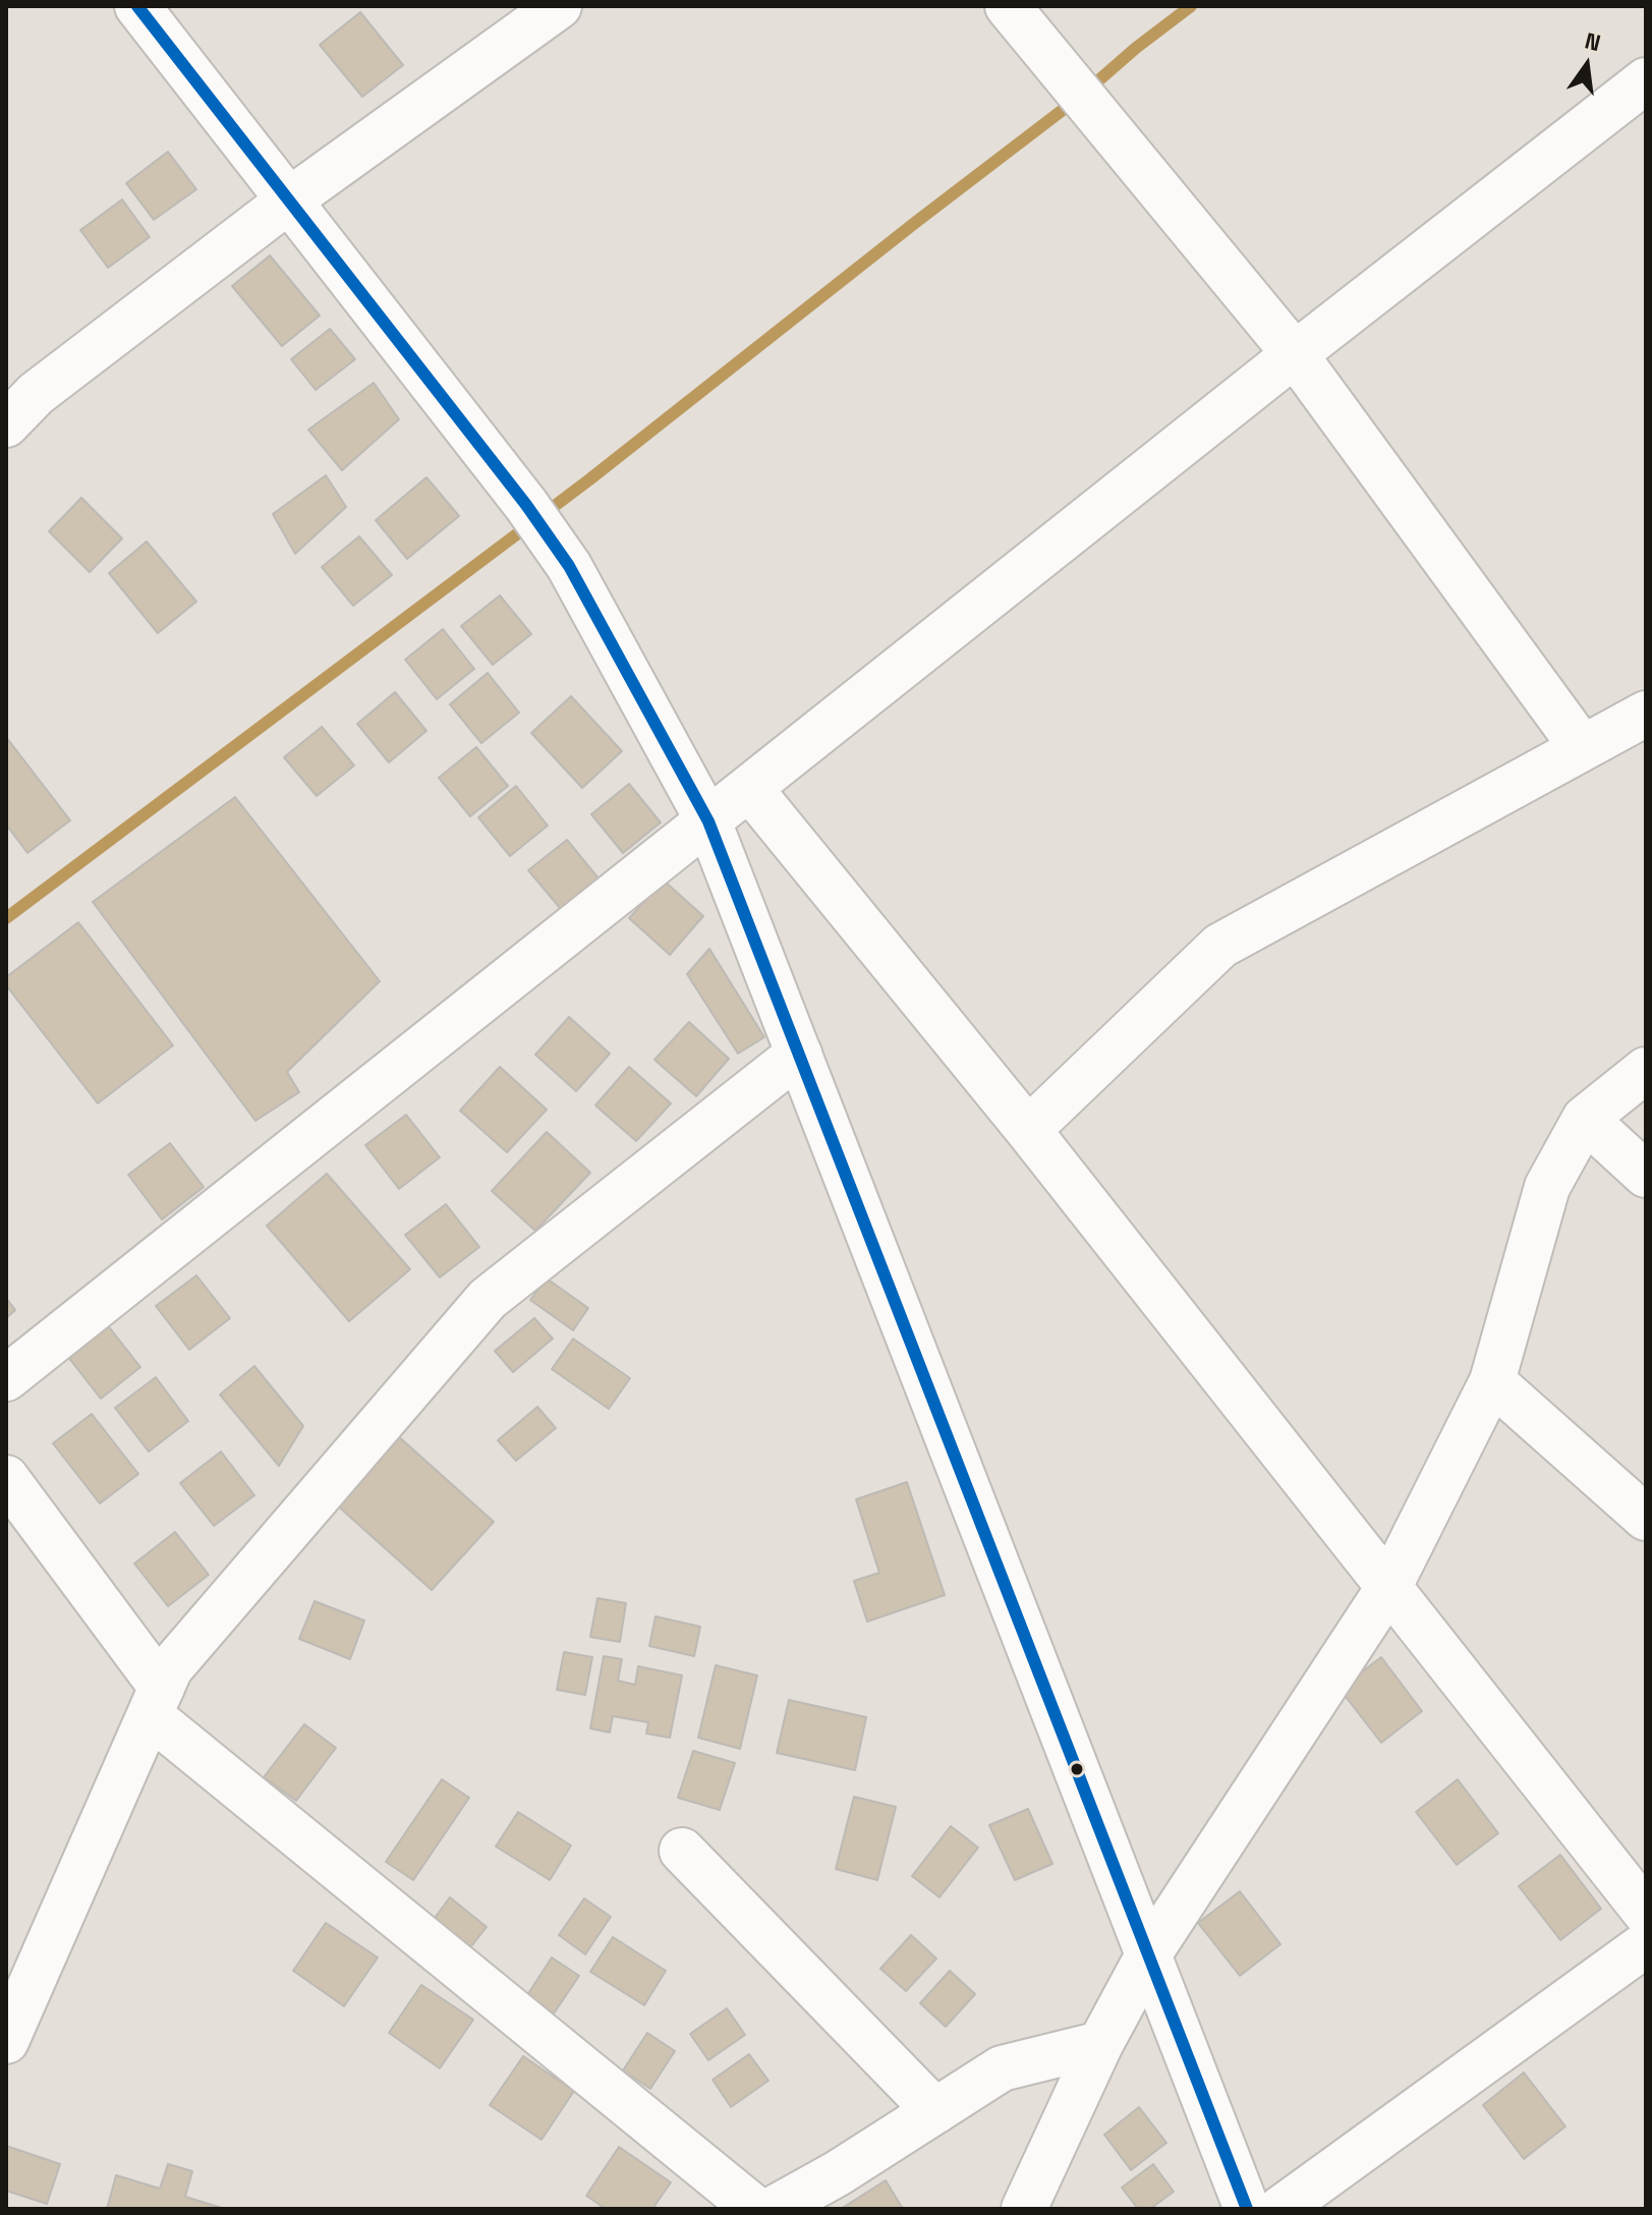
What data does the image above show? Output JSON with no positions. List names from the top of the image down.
{
  "north": "top"
}
